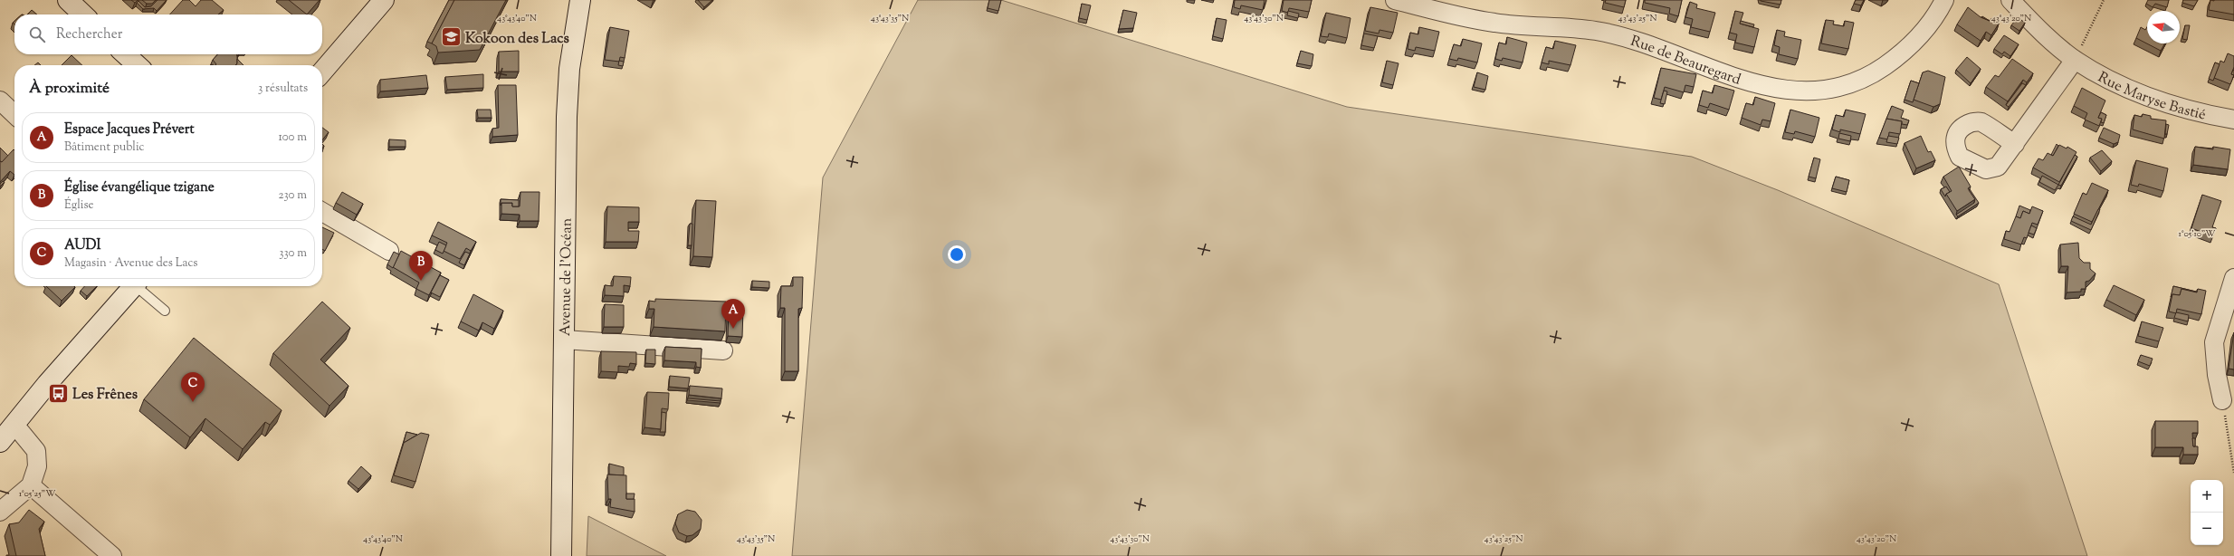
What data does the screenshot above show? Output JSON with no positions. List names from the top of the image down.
{
  "streets": {
    "main road": ["Avenue de l'Océan"],
    "street": ["Rue de Beauregard", "Rue Maryse Bastié"]
  },
  "places": {
    "school or university": ["Kokoon des Lacs"],
    "bus stop": ["Les Frênes"]
  },
  "north": "left",
  "page": {
    "search": "Rechercher",
    "heading": ["À proximité", "3 résultats"],
    "list": [
      {
        "mark": "A",
        "name": "Espace Jacques Prévert",
        "note": "Bâtiment public",
        "value": "100 m"
      },
      {
        "mark": "B",
        "name": "Église évangélique tzigane",
        "note": "Église",
        "value": "230 m"
      },
      {
        "mark": "C",
        "name": "AUDI",
        "note": "Magasin · Avenue des Lacs",
        "value": "330 m"
      }
    ],
    "pins": ["B", "A", "C"],
    "map_buttons": ["+", "−"]
  },
  "coordinates": [
    "43°43'40\"N",
    "43°43'35\"N",
    "43°43'30\"N",
    "43°43'25\"N",
    "43°43'20\"N",
    "1°05'10\"W",
    "1°05'25\"W"
  ]
}
